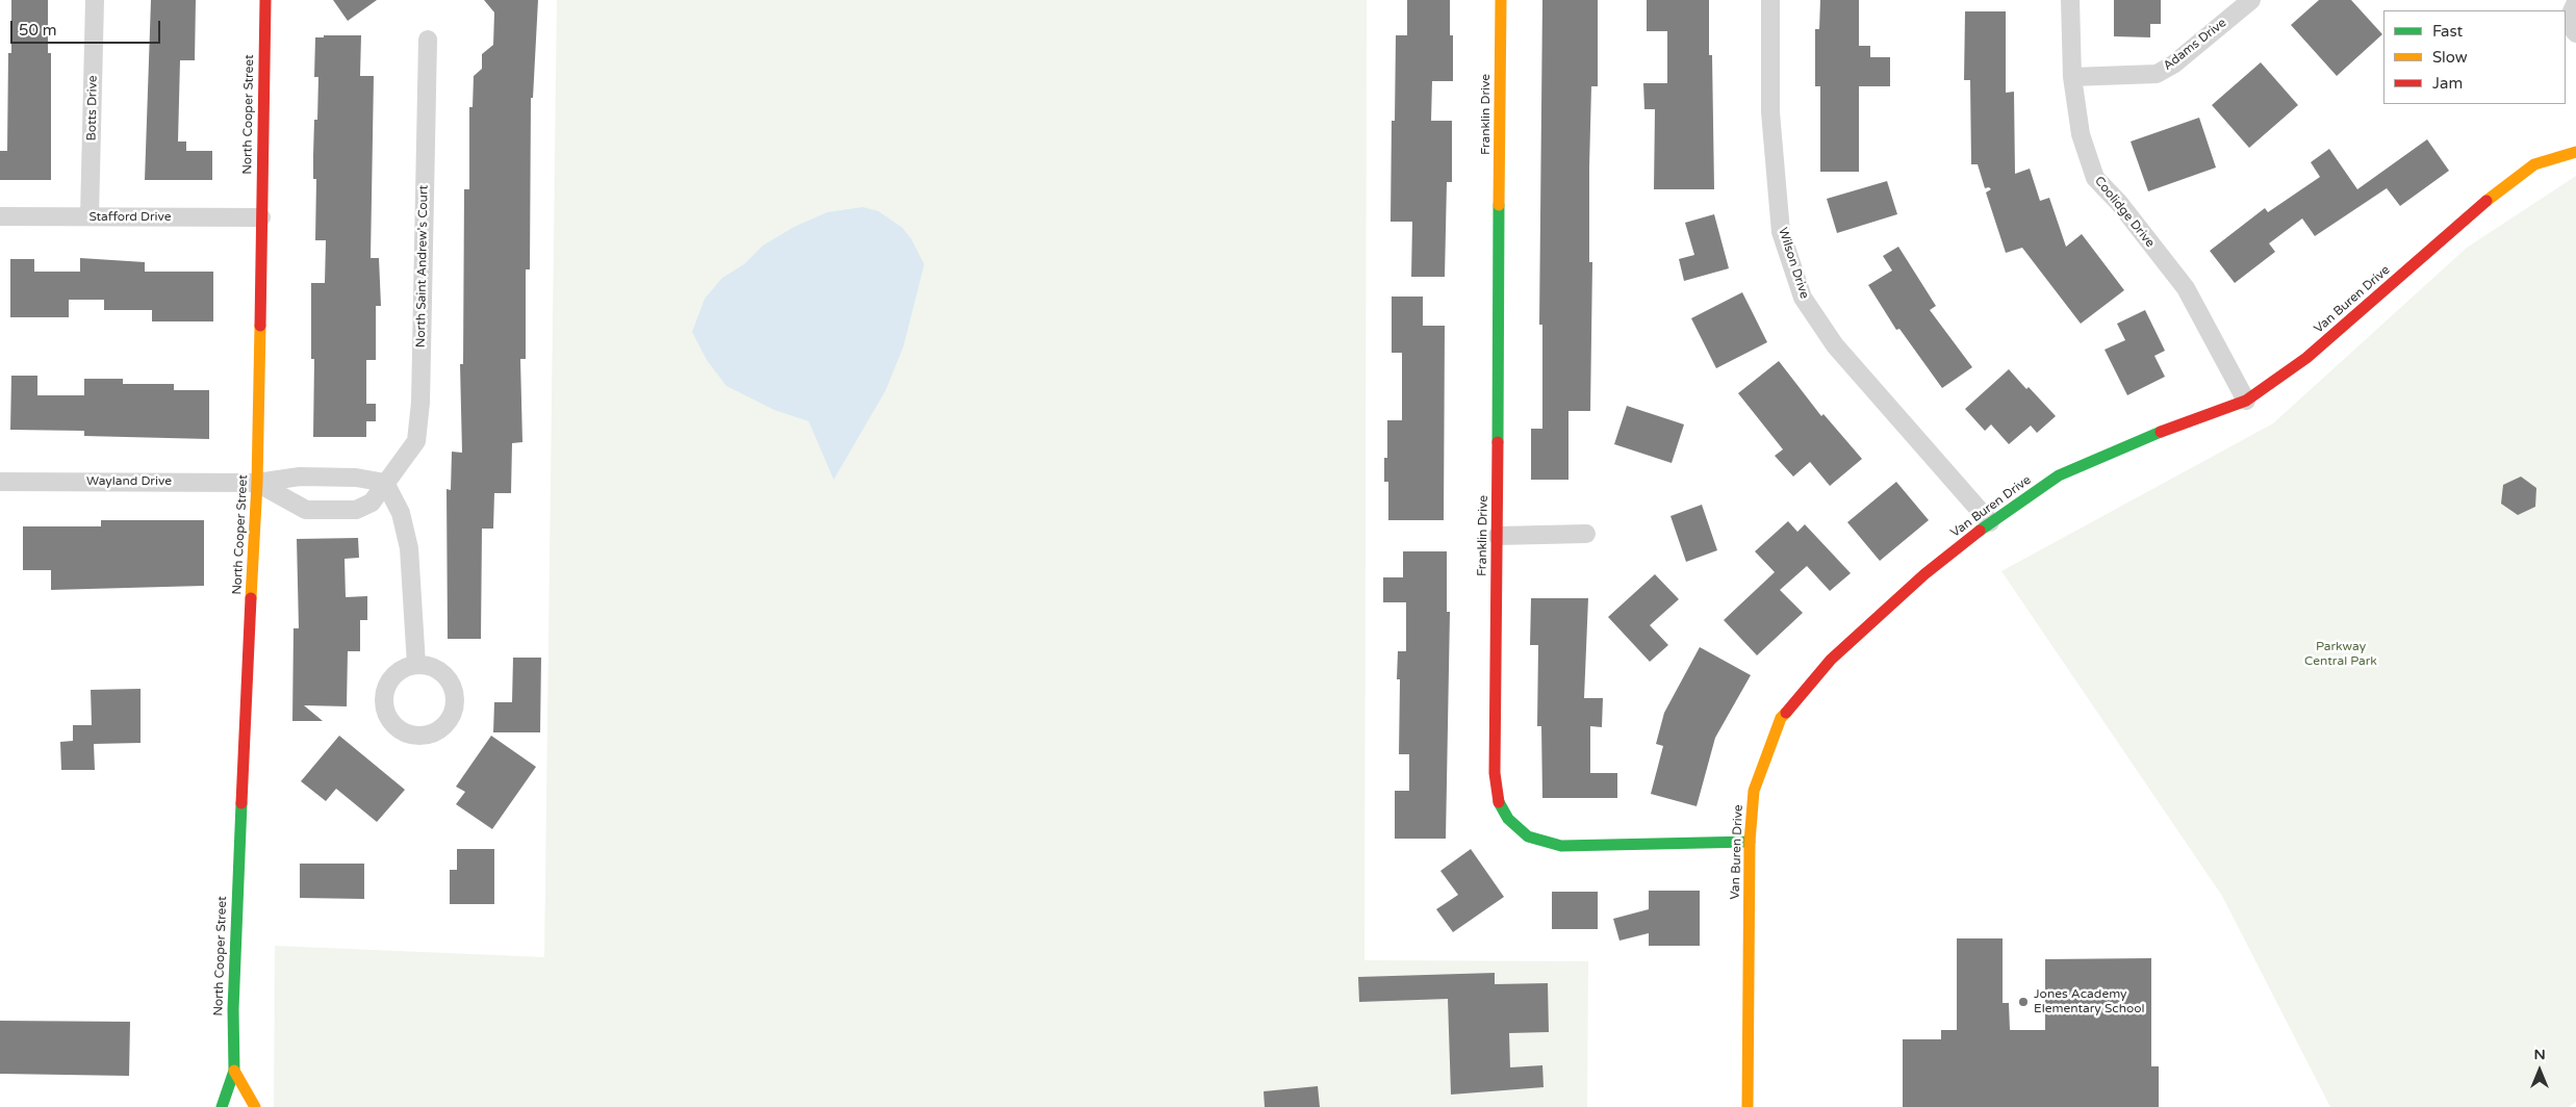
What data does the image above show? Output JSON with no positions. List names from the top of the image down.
{
  "streets": {
    "street": [
      "Adams Drive",
      "Botts Drive",
      "North Cooper Street",
      "Franklin Drive",
      "Coolidge Drive",
      "Stafford Drive",
      "Wilson Drive",
      "North Saint Andrew's Court",
      "Van Buren Drive",
      "Wayland Drive"
    ]
  },
  "crossings": [
    ["Adams Drive", "Coolidge Drive"],
    ["Botts Drive", "Stafford Drive"],
    ["North Cooper Street", "Stafford Drive"],
    ["North Cooper Street", "North Saint Andrew's Court"],
    ["North Cooper Street", "Wayland Drive"],
    ["Franklin Drive", "Van Buren Drive"],
    ["Coolidge Drive", "Van Buren Drive"],
    ["Wilson Drive", "Van Buren Drive"],
    ["North Saint Andrew's Court", "Wayland Drive"]
  ],
  "parks": ["Parkway Central Park"],
  "places": ["Jones Academy Elementary School"],
  "legend": ["Fast", "Slow", "Jam"],
  "scale_bar": "50 m",
  "north": "top"
}
